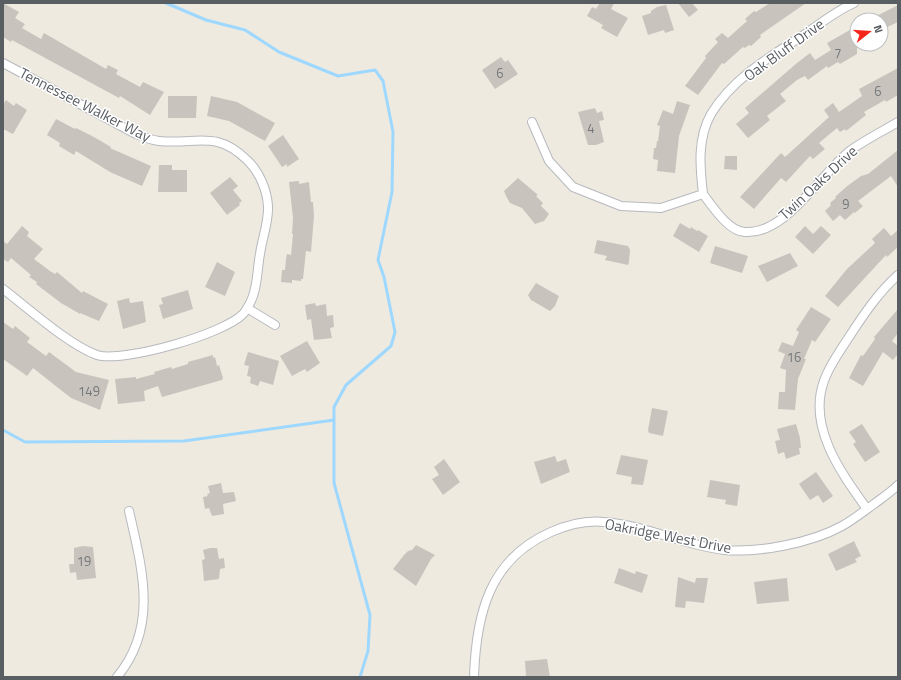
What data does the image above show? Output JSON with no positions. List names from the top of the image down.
{
  "streets": {
    "street": [
      "Oak Bluff Drive",
      "Tennessee Walker Way",
      "Twin Oaks Drive",
      "Oakridge West Drive"
    ]
  },
  "crossings": [
    ["Oak Bluff Drive", "Twin Oaks Drive"]
  ],
  "house_numbers": [
    "7",
    "6",
    "6",
    "4",
    "9",
    "16",
    "149",
    "19"
  ],
  "north": "right"
}
